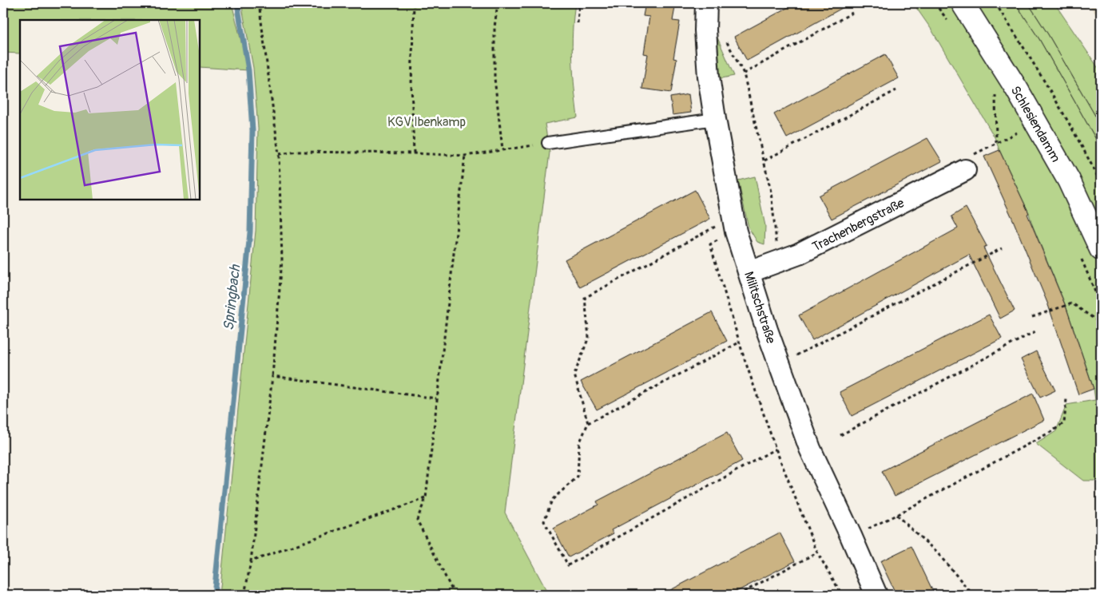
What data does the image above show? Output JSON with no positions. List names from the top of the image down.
{
  "streets": {
    "street": ["Schlesiendamm", "Trachenbergstraße", "Militschstraße"]
  },
  "crossings": [
    ["Trachenbergstraße", "Militschstraße"]
  ],
  "water": ["Springbach"],
  "parks": ["KGV Ibenkamp"]
}
